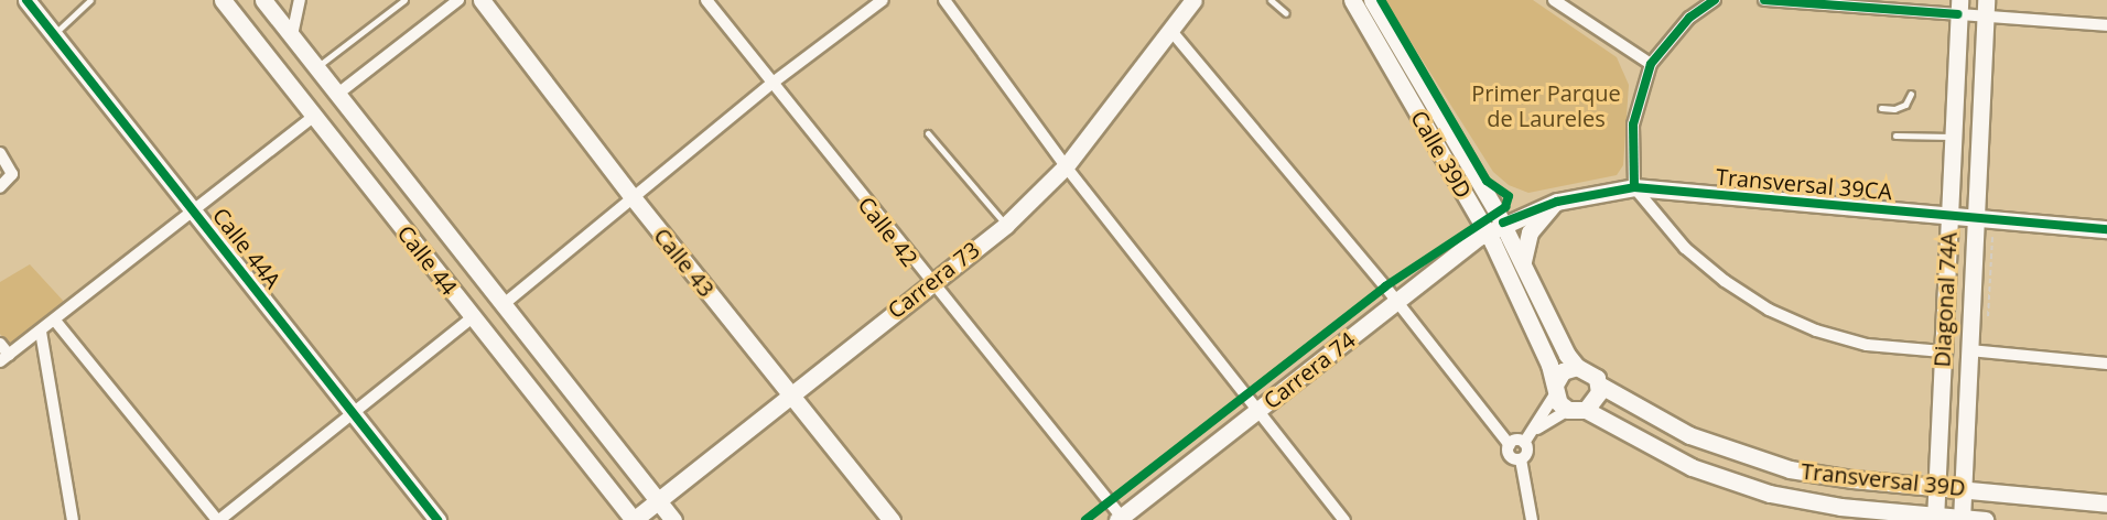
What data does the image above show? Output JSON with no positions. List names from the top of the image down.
{
  "streets": {
    "street": [
      "Calle 39D",
      "Transversal 39CA",
      "Calle 42",
      "Calle 44A",
      "Calle 44",
      "Calle 43",
      "Carrera 73",
      "Diagonal 74A",
      "Carrera 74",
      "Transversal 39D"
    ]
  },
  "crossings": [
    ["Calle 39D", "Transversal 39CA"],
    ["Calle 39D", "Carrera 74"],
    ["Calle 39D", "Transversal 39D"],
    ["Transversal 39CA", "Diagonal 74A"],
    ["Transversal 39CA", "Carrera 74"],
    ["Calle 42", "Carrera 73"],
    ["Calle 42", "Carrera 74"],
    ["Calle 44", "Carrera 73"],
    ["Calle 43", "Carrera 73"],
    ["Diagonal 74A", "Transversal 39D"]
  ],
  "parks": ["Primer Parque de Laureles"]
}
